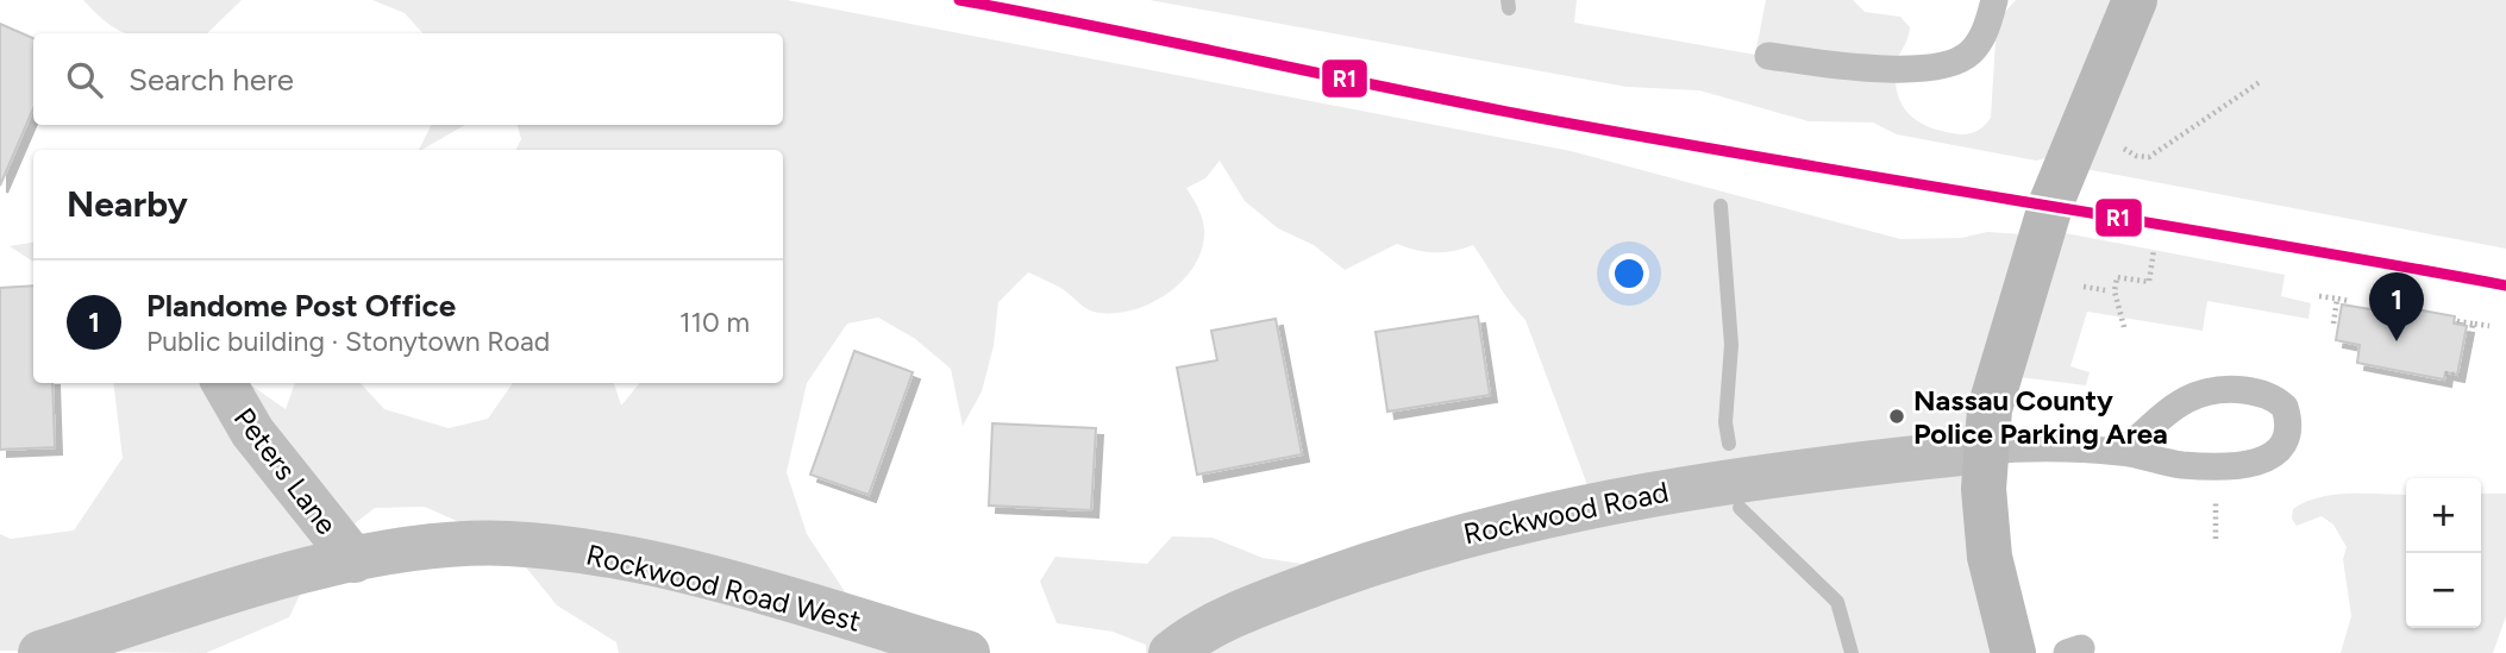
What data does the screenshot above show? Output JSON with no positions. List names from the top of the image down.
{
  "streets": {
    "street": ["Peters Lane", "Rockwood Road", "Rockwood Road West"]
  },
  "crossings": [
    ["Peters Lane", "Rockwood Road West"]
  ],
  "places": ["Nassau County Police Parking Area"],
  "lines": ["transit line R1"],
  "page": {
    "search": "Search here",
    "heading": "Nearby",
    "list": [
      {
        "mark": "1",
        "name": "Plandome Post Office",
        "note": "Public building · Stonytown Road",
        "value": "110 m"
      }
    ],
    "pins": "1",
    "map_buttons": ["+", "−"]
  }
}
